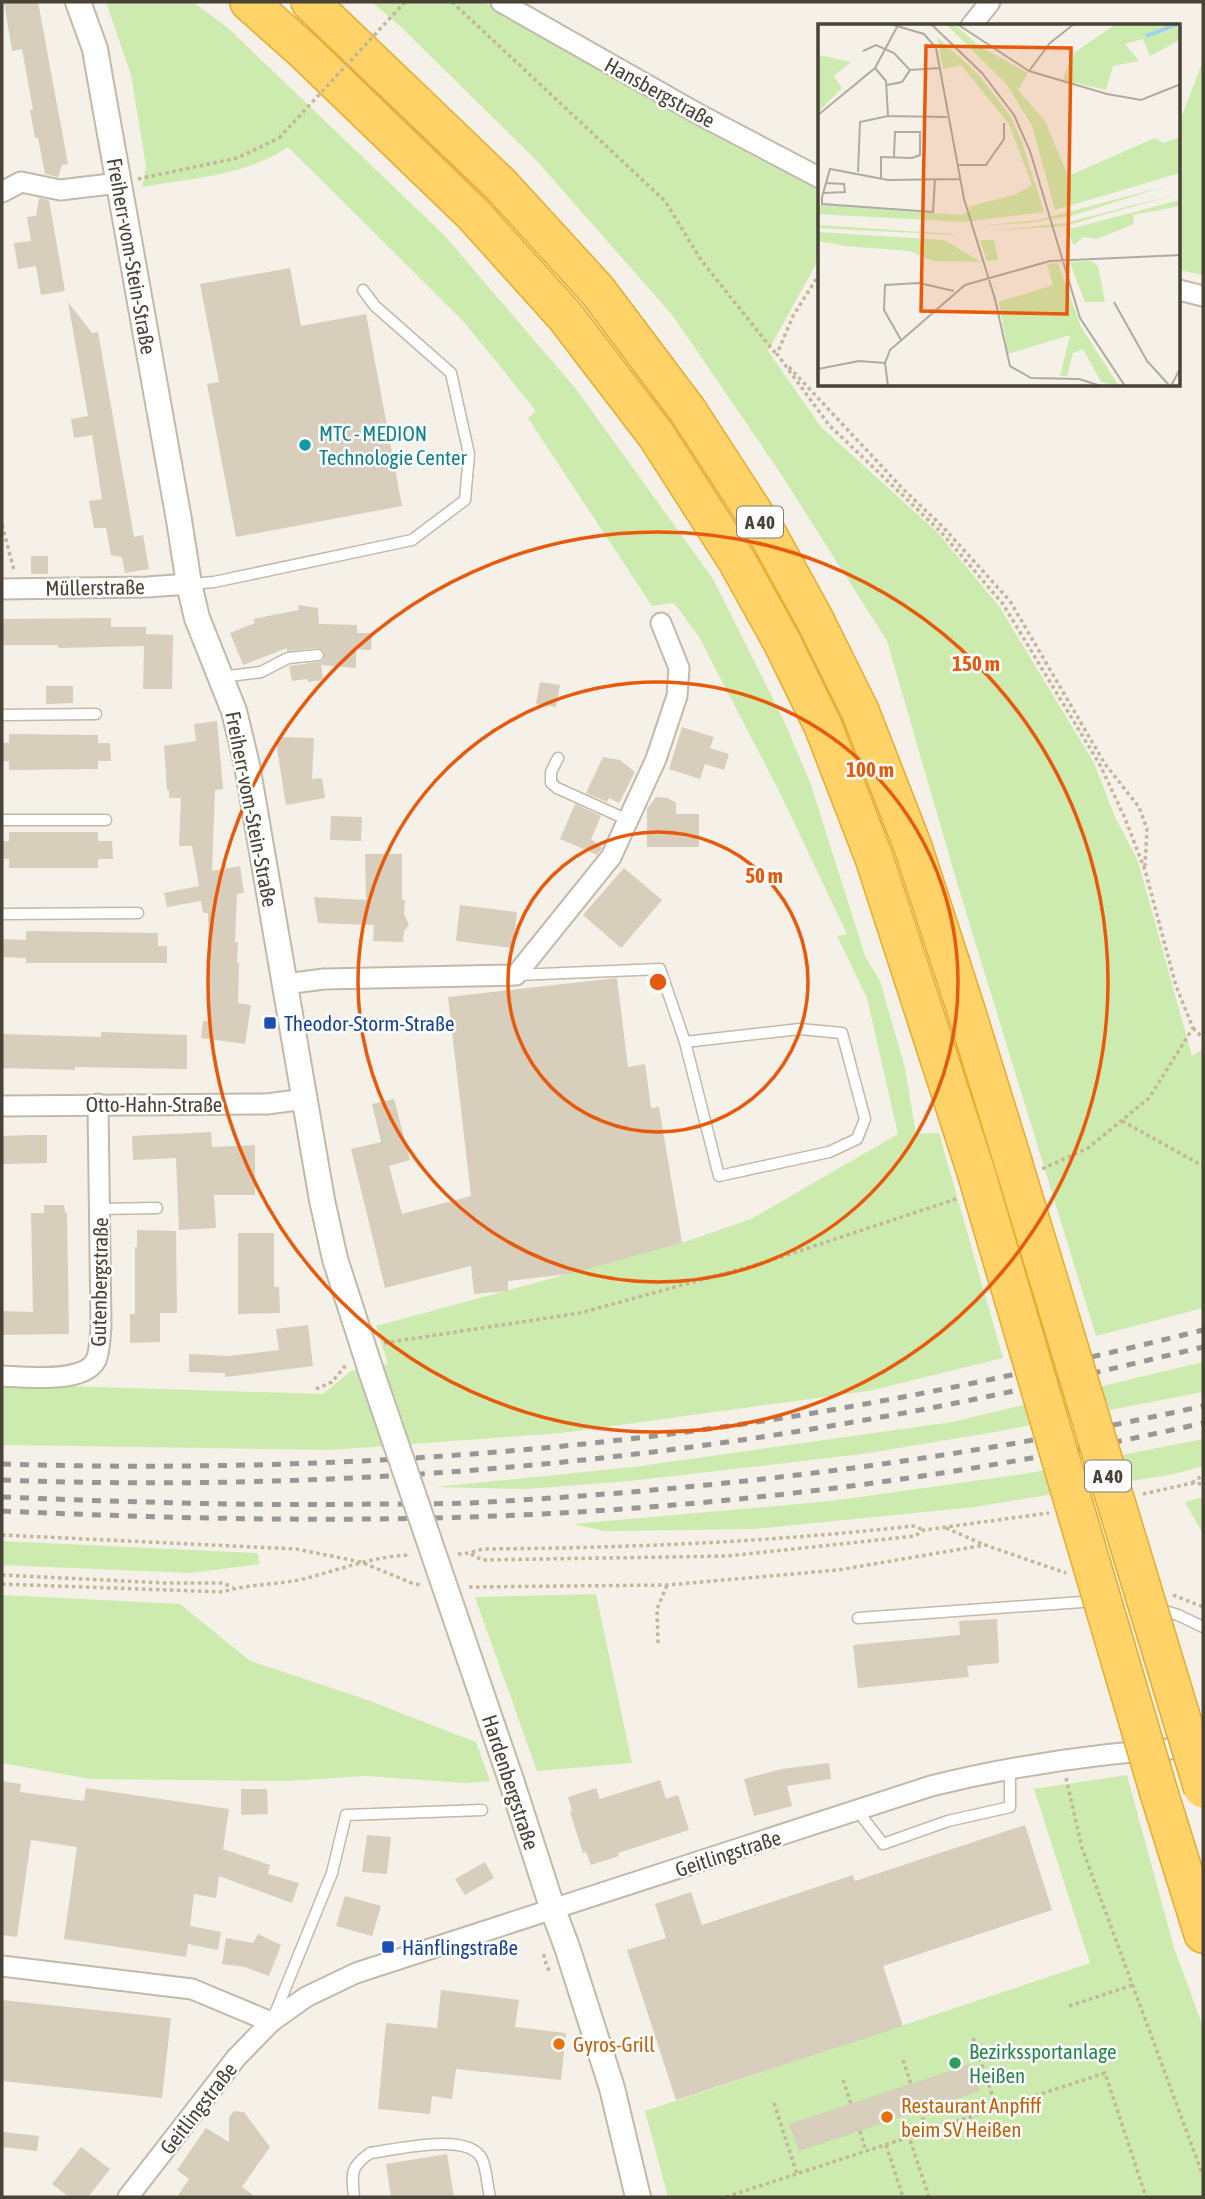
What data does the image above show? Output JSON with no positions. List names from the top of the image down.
{
  "streets": {
    "highway": ["A 40"],
    "street": [
      "Hansbergstraße",
      "Freiherr-vom-Stein-Straße",
      "Müllerstraße",
      "Otto-Hahn-Straße",
      "Gutenbergstraße",
      "Hardenbergstraße",
      "Geitlingstraße"
    ]
  },
  "crossings": [
    ["Freiherr-vom-Stein-Straße", "Müllerstraße"],
    ["Freiherr-vom-Stein-Straße", "Otto-Hahn-Straße"],
    ["Freiherr-vom-Stein-Straße", "Hardenbergstraße"],
    ["Otto-Hahn-Straße", "Gutenbergstraße"],
    ["Hardenbergstraße", "Geitlingstraße"]
  ],
  "places": {
    "other": [
      "MTC - MEDION Technologie Center",
      "Gyros-Grill",
      "Bezirkssportanlage Heißen",
      "Restaurant Anpfiff beim SV Heißen"
    ],
    "transit": ["Theodor-Storm-Straße", "Hänflingstraße"]
  },
  "rings": ["150 m", "100 m", "50 m"]
}
